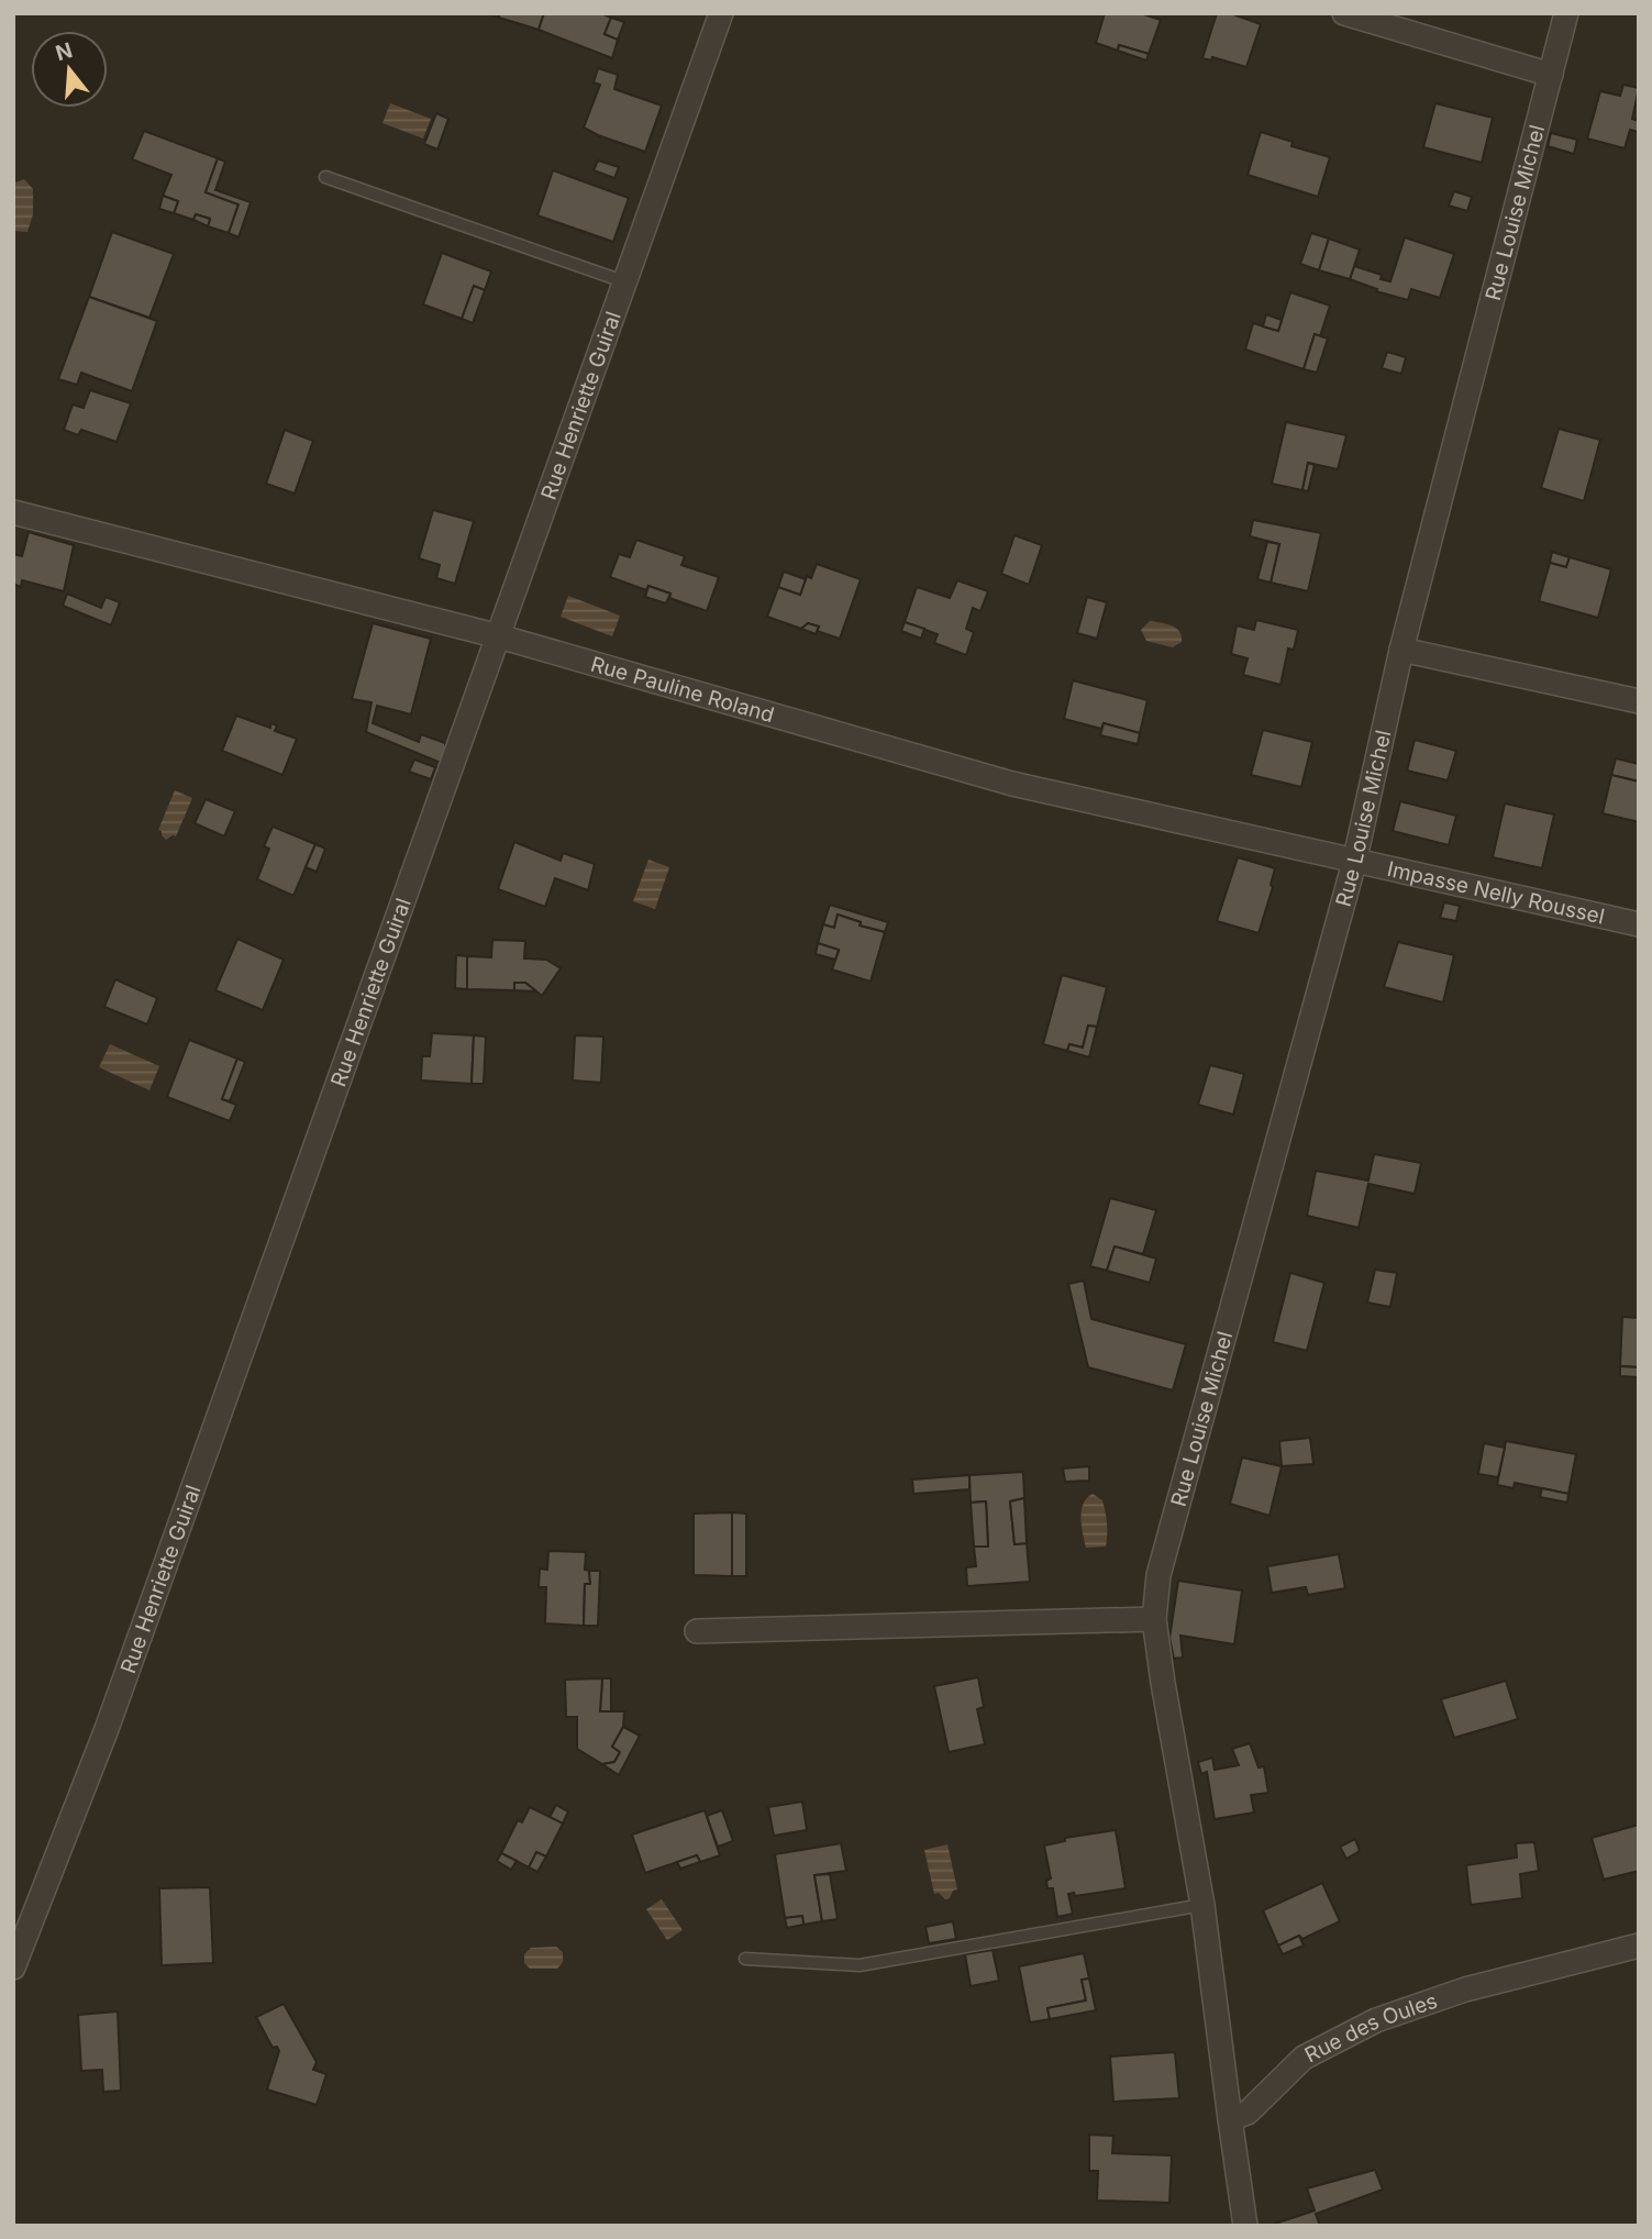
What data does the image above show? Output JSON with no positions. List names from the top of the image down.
{
  "streets": {
    "street": [
      "Rue Louise Michel",
      "Rue Henriette Guiral",
      "Rue Pauline Roland",
      "Impasse Nelly Roussel",
      "Rue des Oules"
    ]
  },
  "crossings": [
    ["Rue Louise Michel", "Rue Pauline Roland"],
    ["Rue Louise Michel", "Impasse Nelly Roussel"],
    ["Rue Louise Michel", "Rue des Oules"],
    ["Rue Henriette Guiral", "Rue Pauline Roland"],
    ["Rue Pauline Roland", "Impasse Nelly Roussel"]
  ],
  "north": "top"
}
